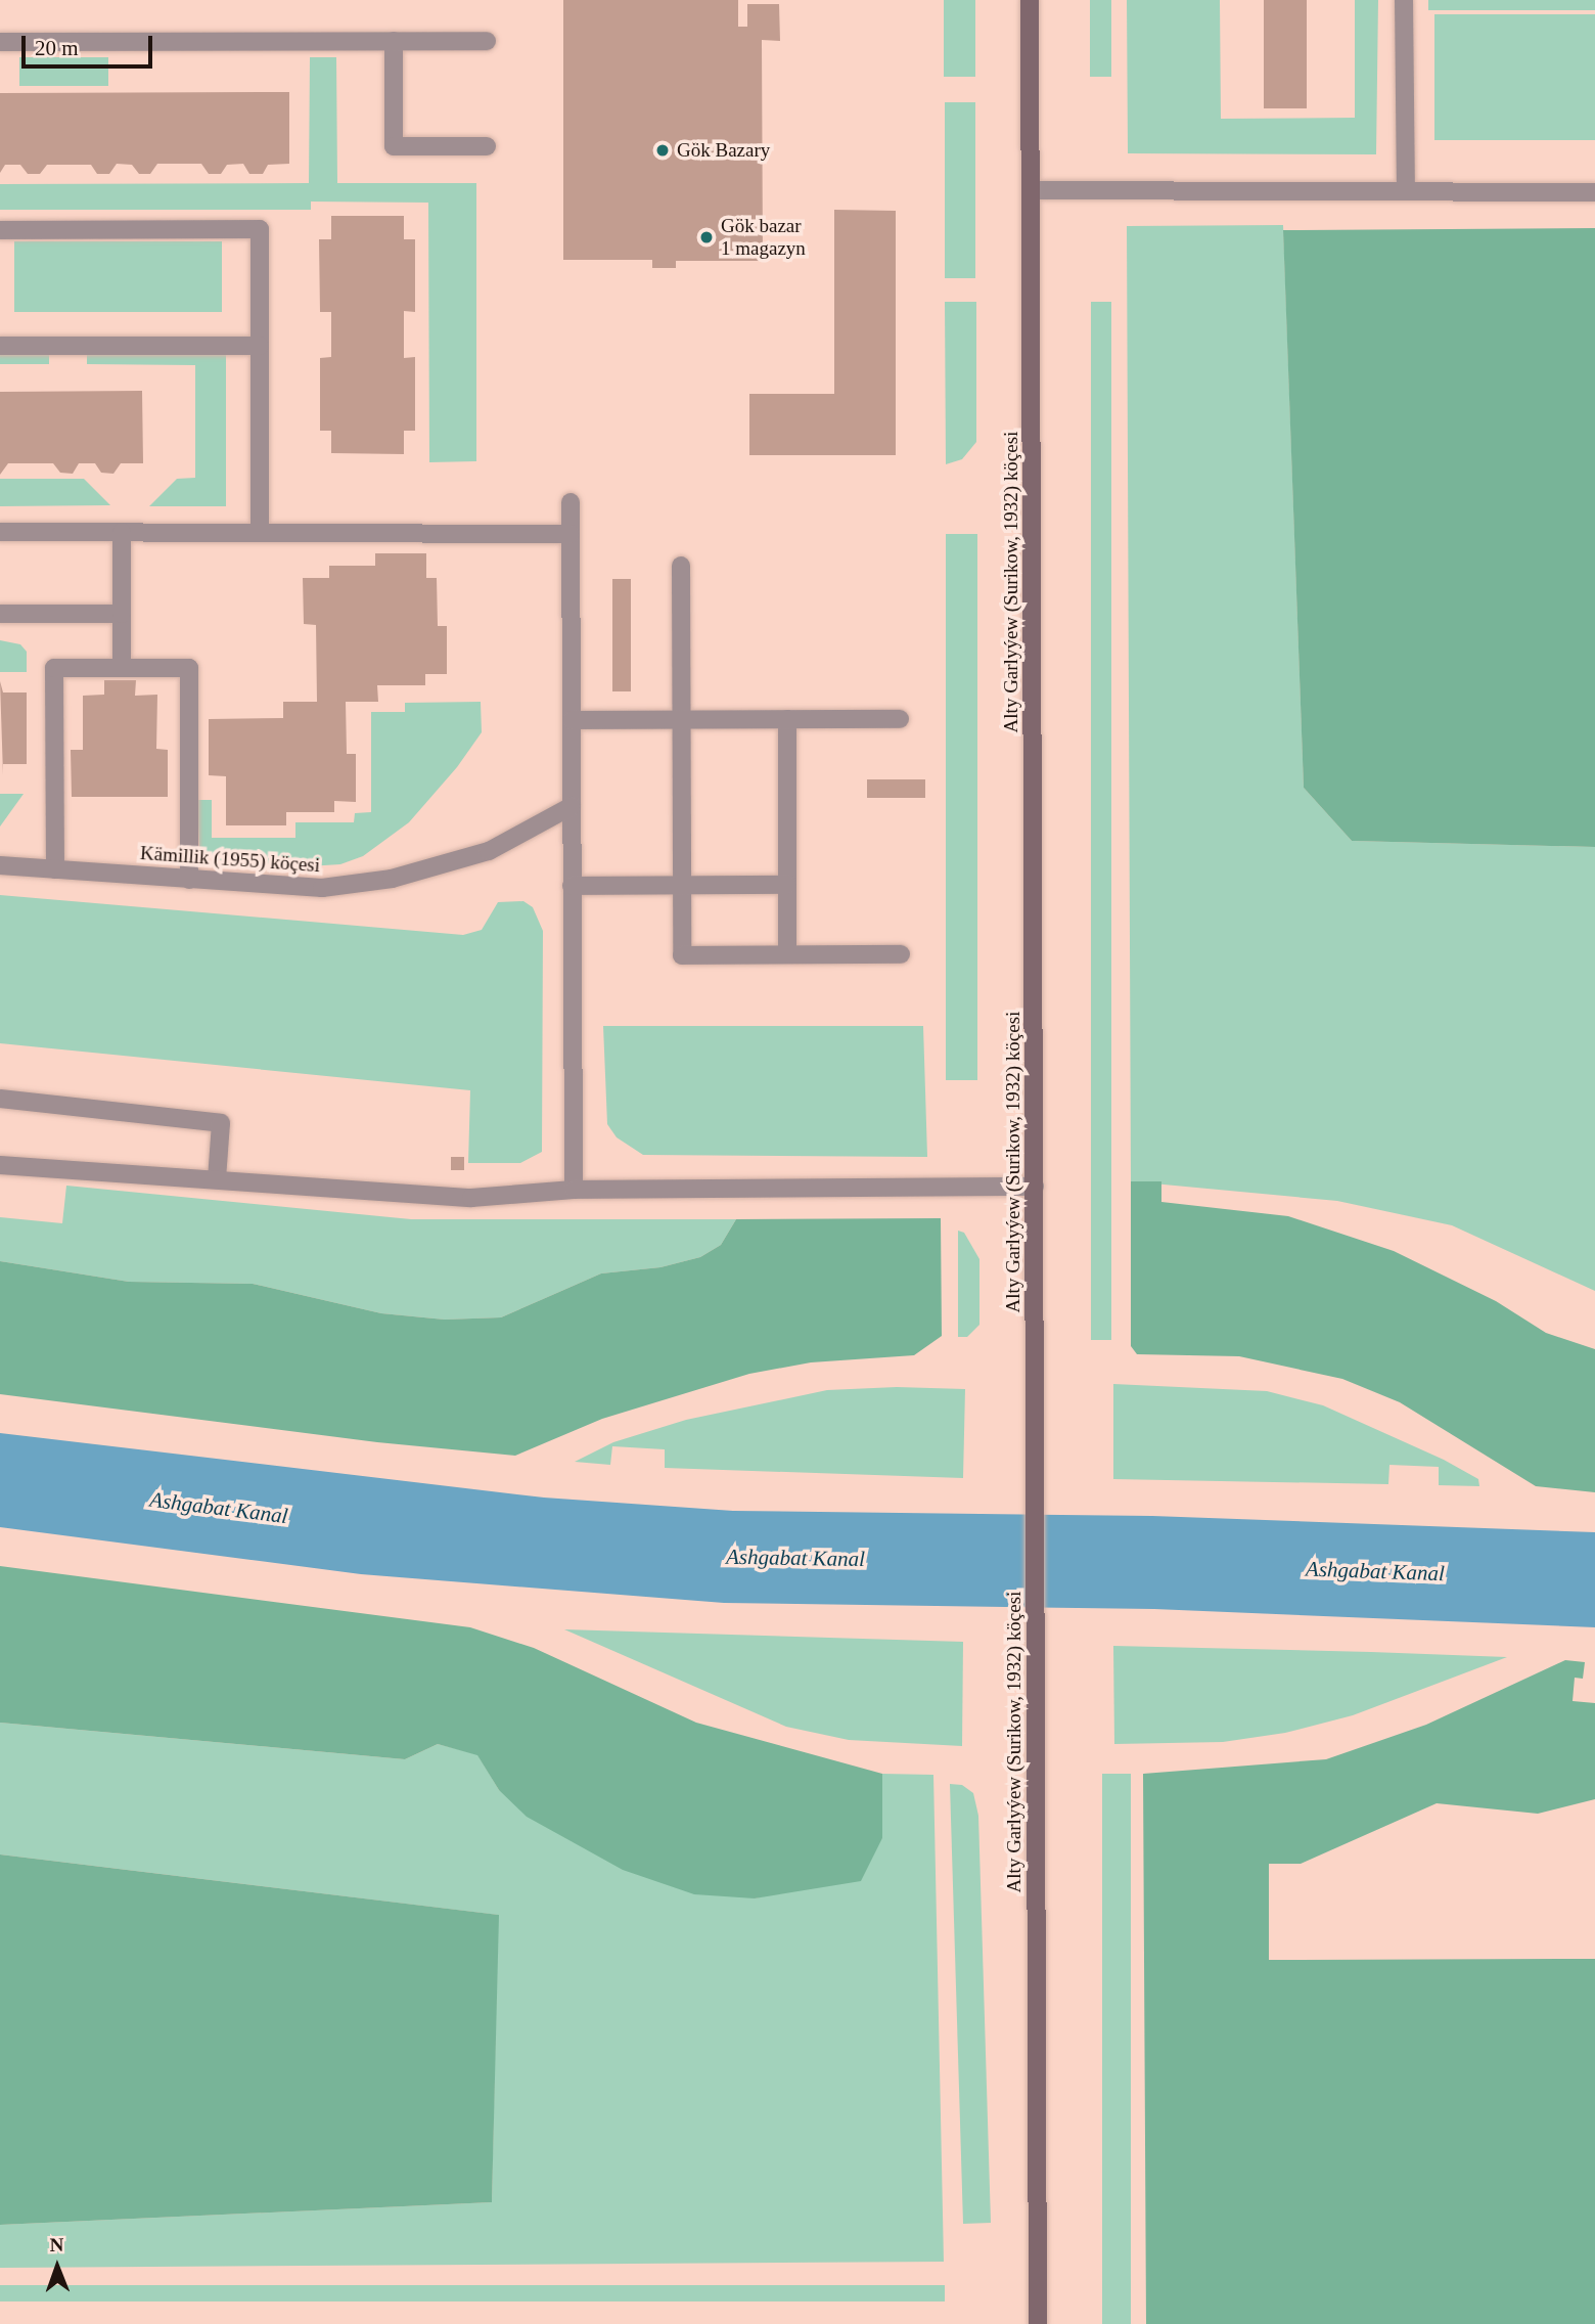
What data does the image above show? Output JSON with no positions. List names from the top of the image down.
{
  "streets": {
    "street": ["Alty Garlyýew (Surikow, 1932) köçesi", "Kämillik (1955) köçesi"]
  },
  "water": ["Ashgabat Kanal"],
  "places": ["Gök Bazary", "Gök bazar 1 magazyn"],
  "scale_bar": "20 m",
  "north": "top"
}
